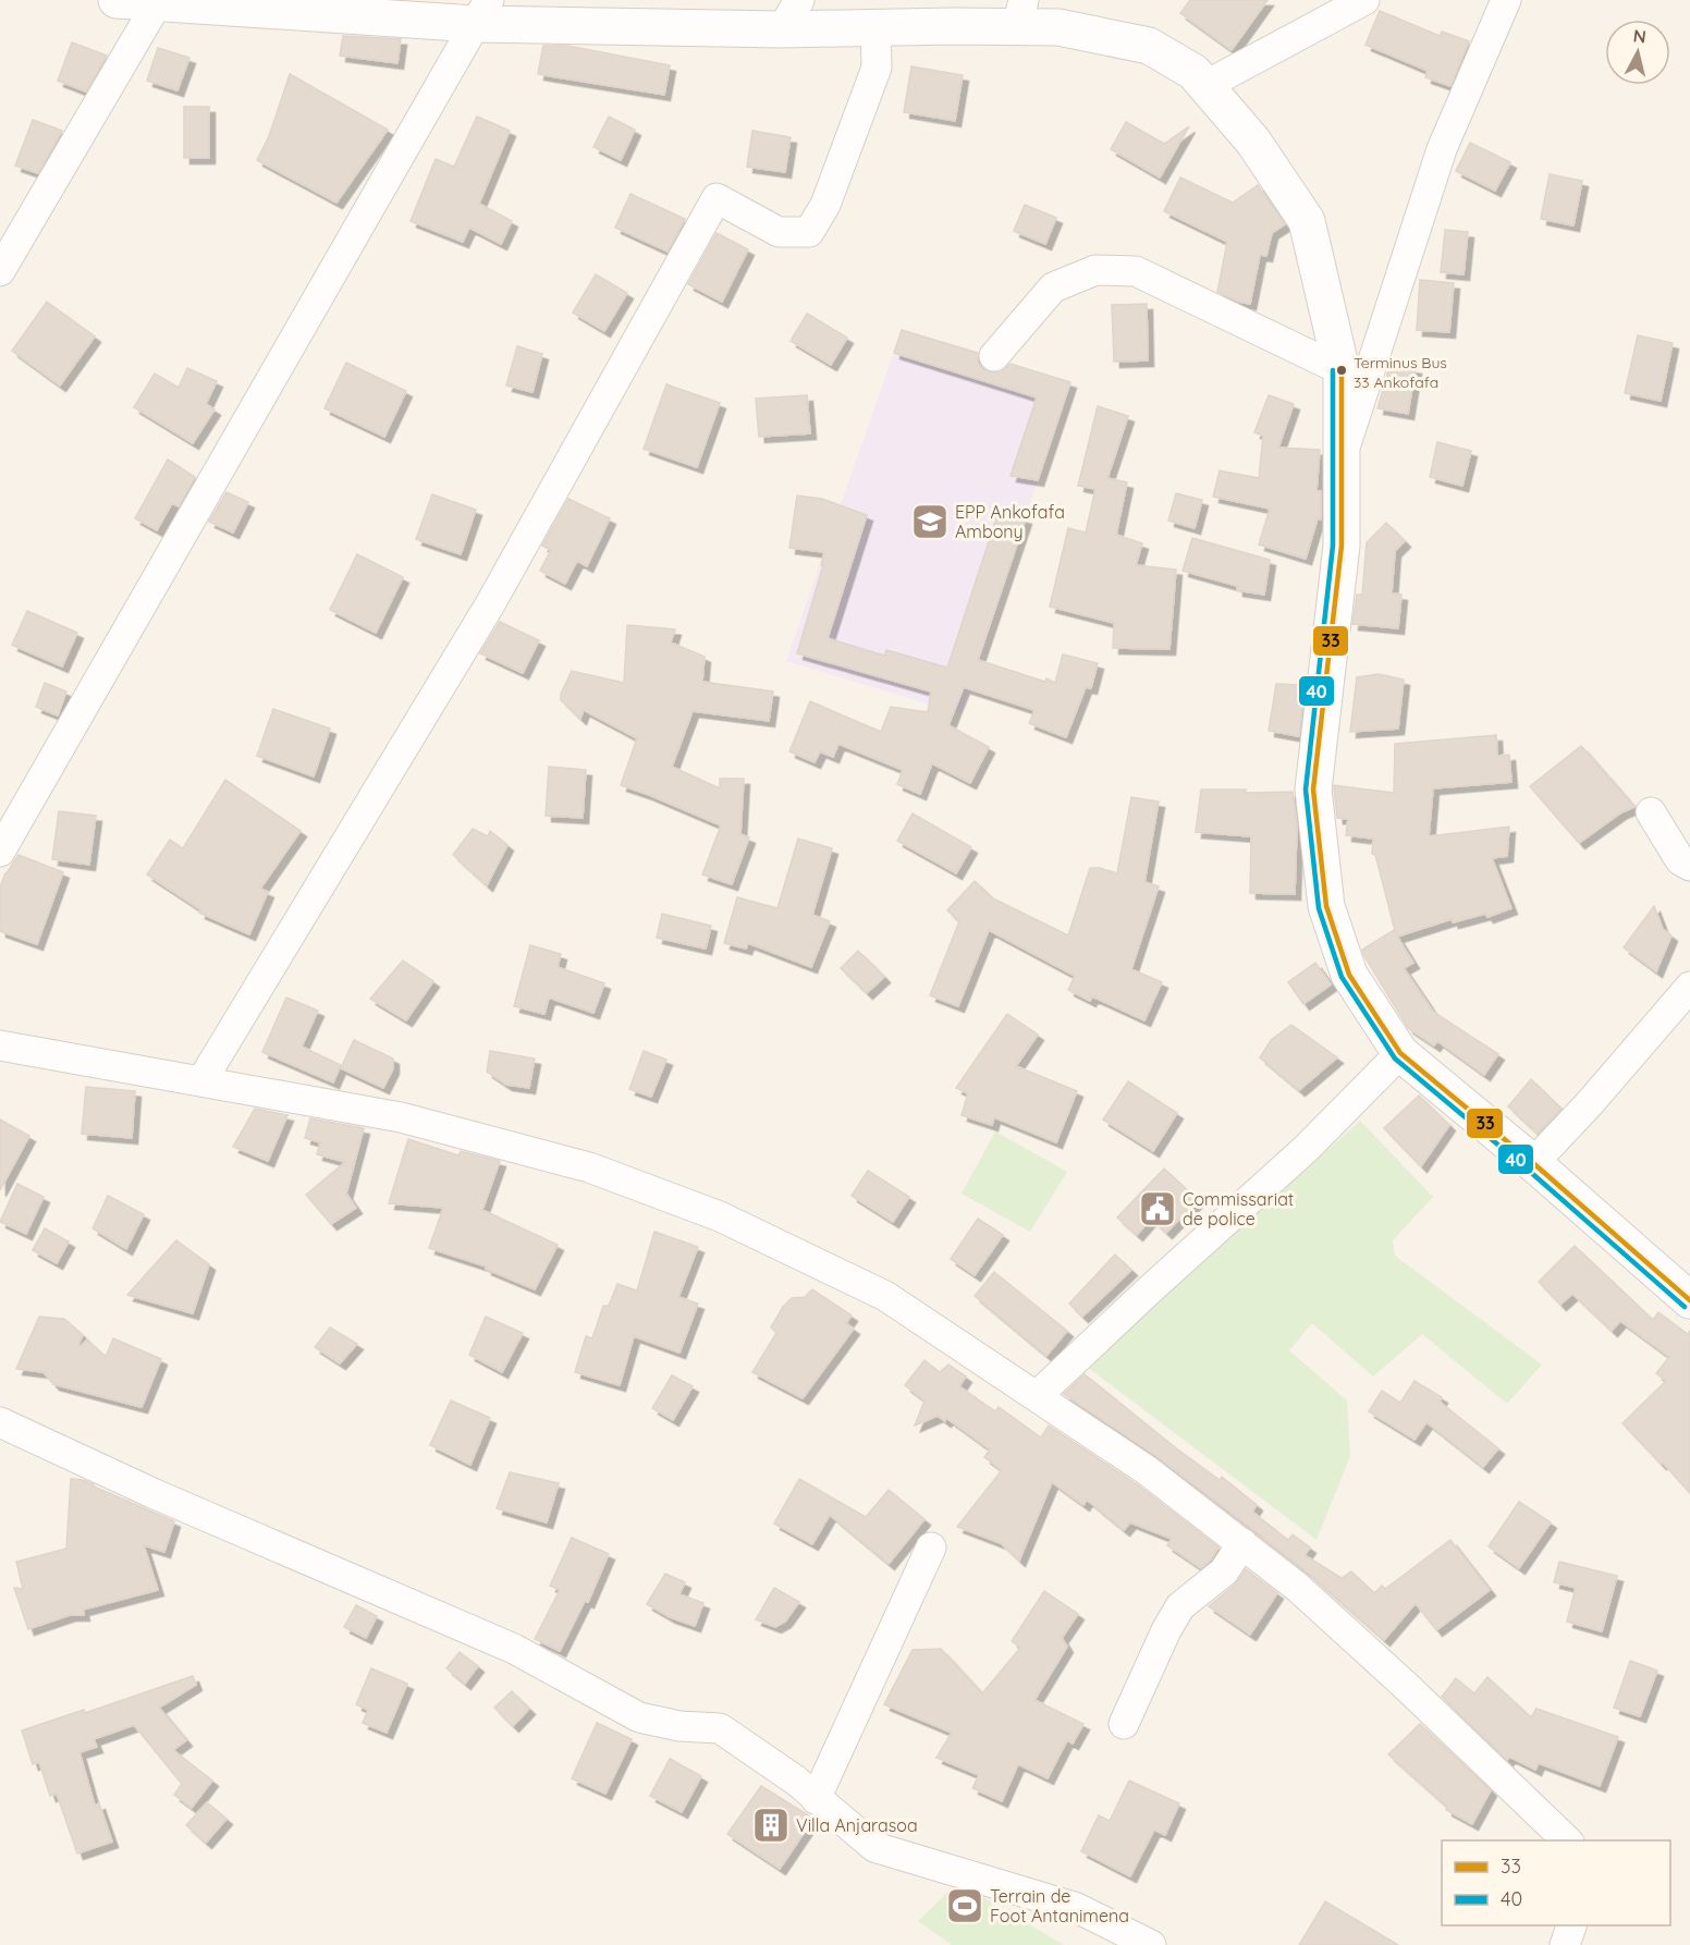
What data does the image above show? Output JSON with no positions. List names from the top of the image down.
{
  "places": {
    "other": ["Terminus Bus 33 Ankofafa"],
    "school or university": ["EPP Ankofafa Ambony"],
    "public building": ["Commissariat de police"],
    "building": ["Villa Anjarasoa"],
    "sports": ["Terrain de Foot Antanimena"]
  },
  "lines": ["transit line 33", "transit line 40"],
  "legend": ["33", "40"],
  "north": "top"
}
